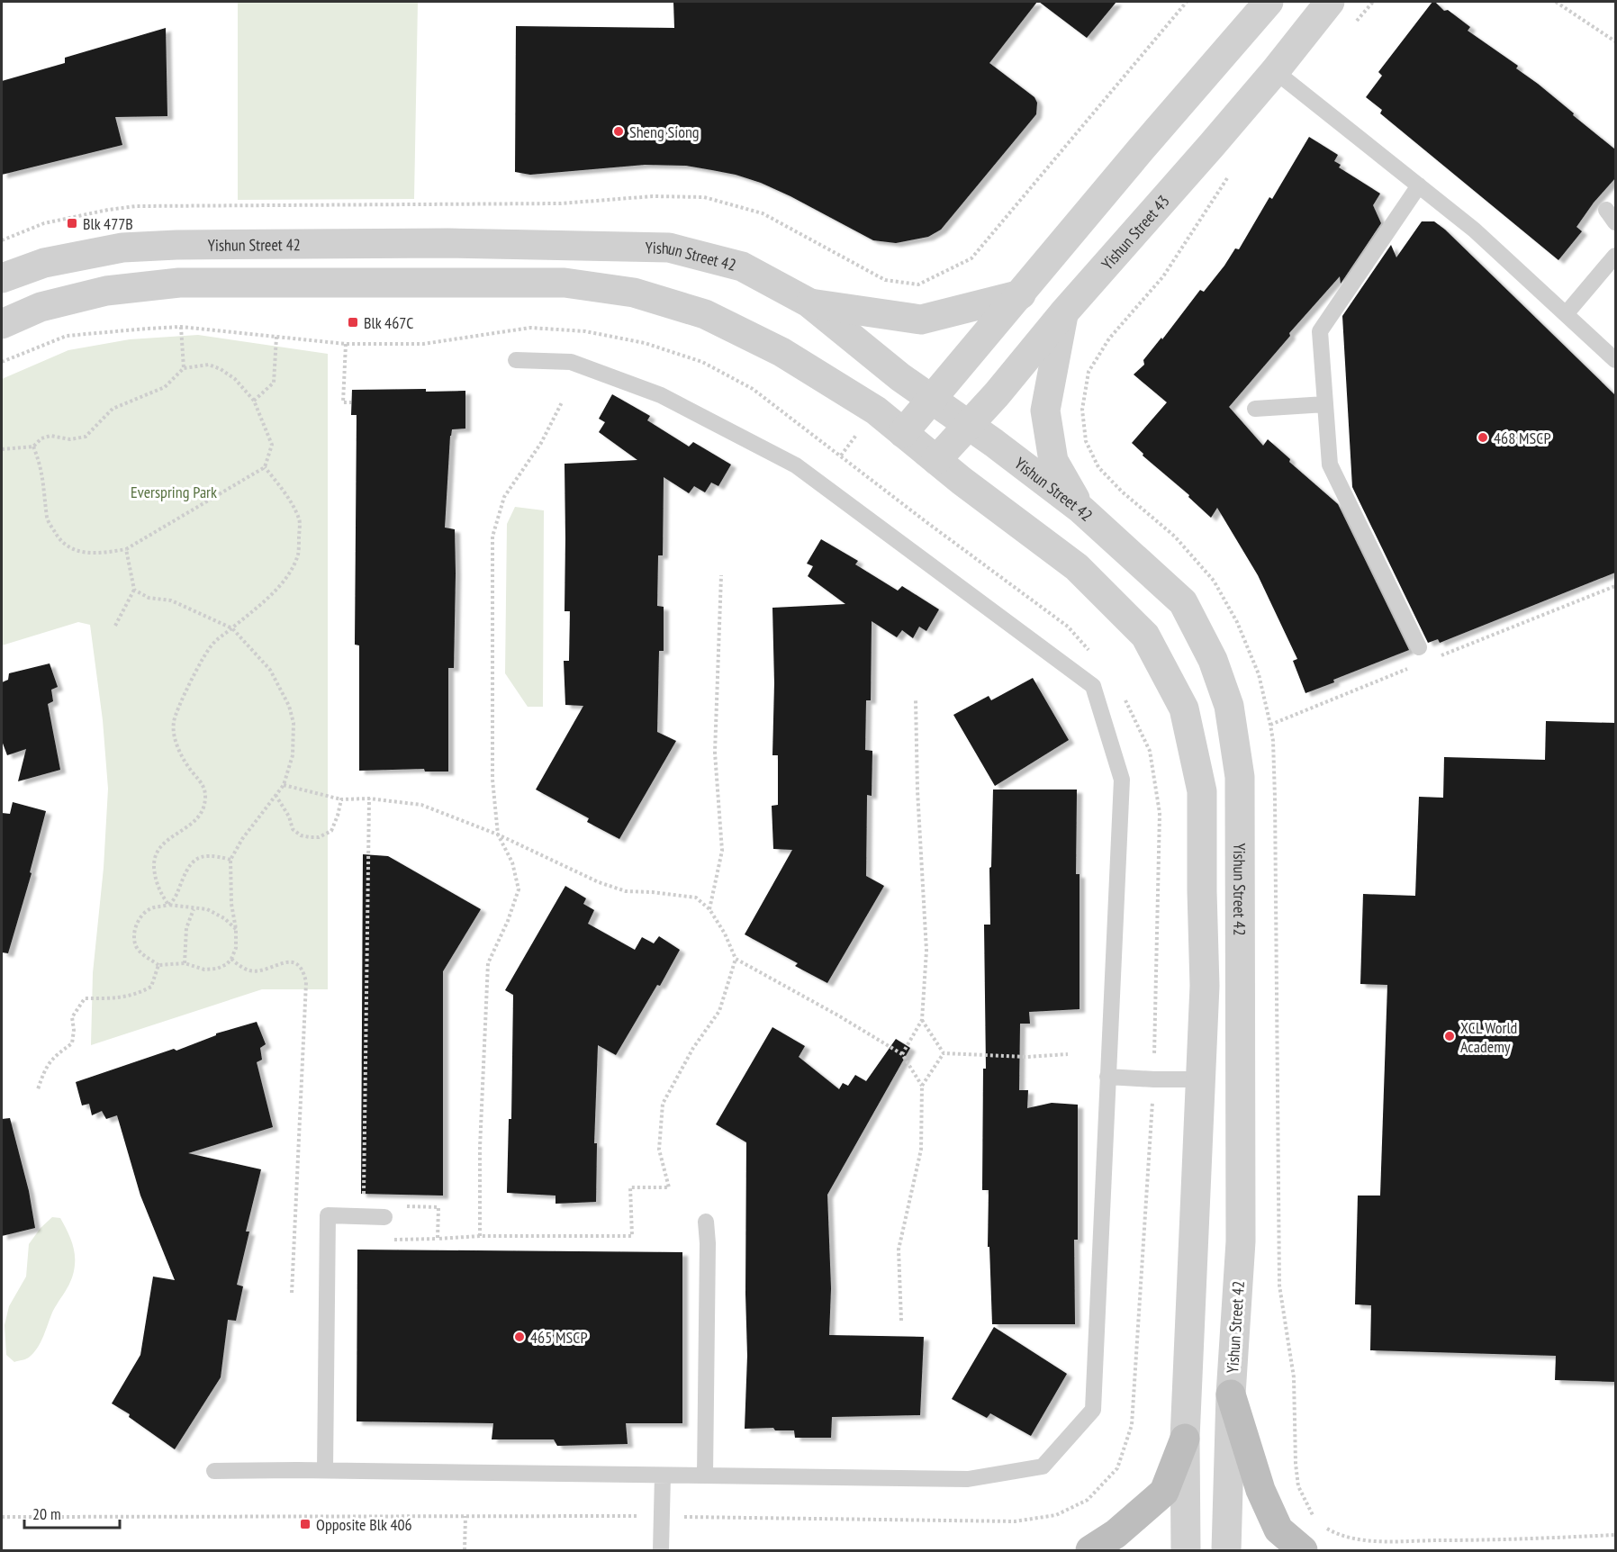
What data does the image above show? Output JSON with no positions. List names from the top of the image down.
{
  "streets": {
    "street": ["Yishun Street 43", "Yishun Street 42"]
  },
  "crossings": [
    ["Yishun Street 43", "Yishun Street 42"]
  ],
  "parks": ["Everspring Park"],
  "places": {
    "other": [
      "Sheng Siong",
      "468 MSCP",
      "XCL World Academy",
      "465 MSCP"
    ],
    "transit": ["Blk 477B", "Blk 467C", "Opposite Blk 406"]
  },
  "scale_bar": "20 m"
}
